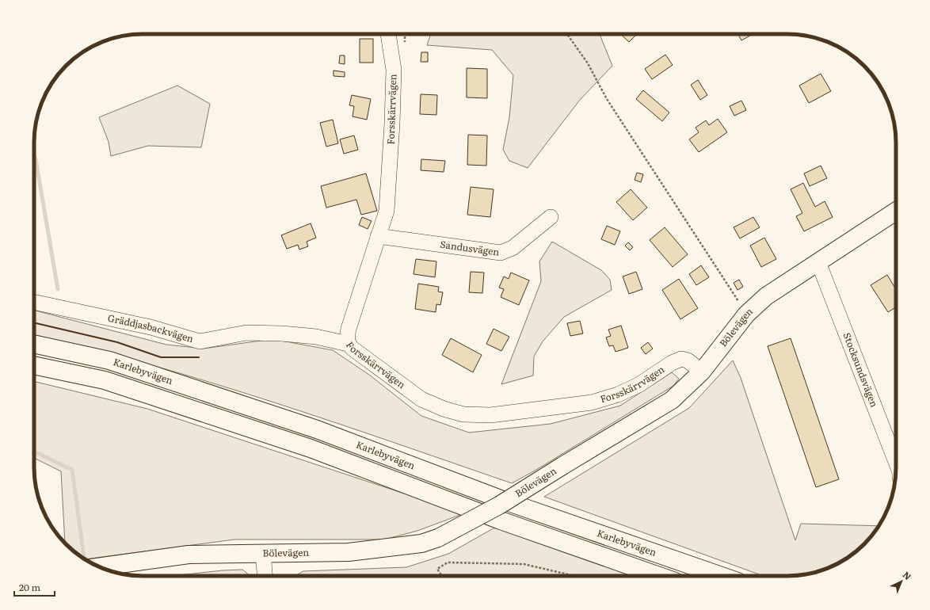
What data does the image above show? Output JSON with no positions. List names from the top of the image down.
{
  "streets": {
    "main road": ["Bölevägen", "Karlebyvägen"],
    "street": [
      "Forsskärrvägen",
      "Sandusvägen",
      "Gräddjasbackvägen",
      "Stocksundsvägen"
    ]
  },
  "crossings": [
    ["Forsskärrvägen", "Sandusvägen"],
    ["Forsskärrvägen", "Bölevägen"],
    ["Forsskärrvägen", "Gräddjasbackvägen"],
    ["Bölevägen", "Stocksundsvägen"]
  ],
  "scale_bar": "20 m",
  "north": "top right"
}
